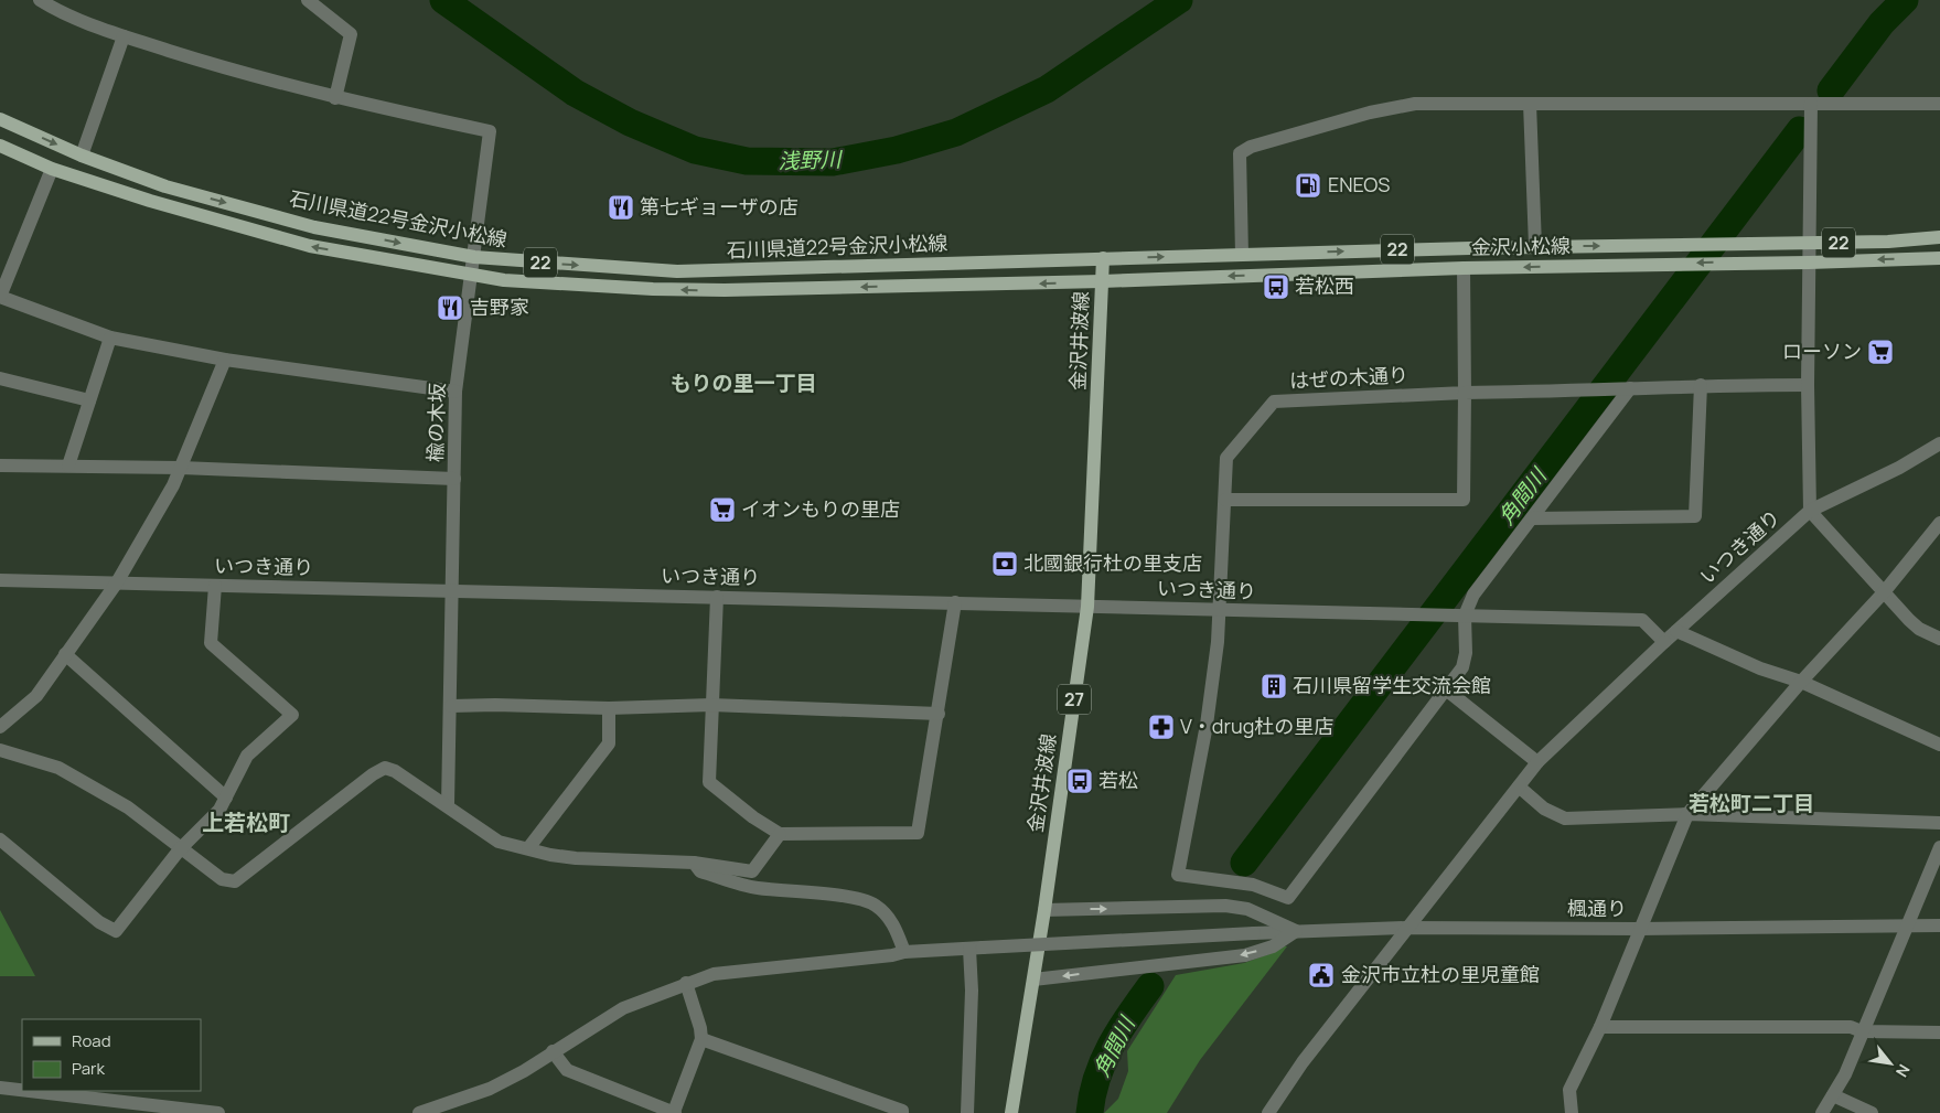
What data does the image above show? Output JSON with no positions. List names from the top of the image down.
{
  "streets": {
    "main road": [
      "石川県道22号金沢小松線",
      "22",
      "金沢小松線",
      "金沢井波線",
      "27"
    ],
    "street": [
      "はぜの木通り",
      "楡の木坂",
      "いつき通り",
      "楓通り"
    ]
  },
  "crossings": [
    ["石川県道22号金沢小松線", "金沢小松線"],
    ["石川県道22号金沢小松線", "金沢井波線"],
    ["石川県道22号金沢小松線", "楡の木坂"],
    ["22", "金沢小松線"],
    ["22", "金沢井波線"],
    ["22", "楡の木坂"],
    ["金沢小松線", "金沢井波線"],
    ["金沢小松線", "いつき通り"],
    ["金沢井波線", "いつき通り"],
    ["はぜの木通り", "いつき通り"],
    ["楡の木坂", "いつき通り"],
    ["いつき通り", "楓通り"]
  ],
  "districts": ["もりの里一丁目", "若松町二丁目", "上若松町"],
  "water": ["浅野川", "角間川"],
  "places": {
    "fuel station": ["ENEOS"],
    "restaurant": ["第七ギョーザの店", "吉野家"],
    "bus stop": ["若松西", "若松"],
    "supermarket": ["ローソン", "イオンもりの里店"],
    "bank": ["北國銀行杜の里支店"],
    "building": ["石川県留学生交流会館"],
    "pharmacy": ["V・drug杜の里店"],
    "public building": ["金沢市立杜の里児童館"]
  },
  "legend": ["Road", "Park"],
  "north": "bottom right"
}
